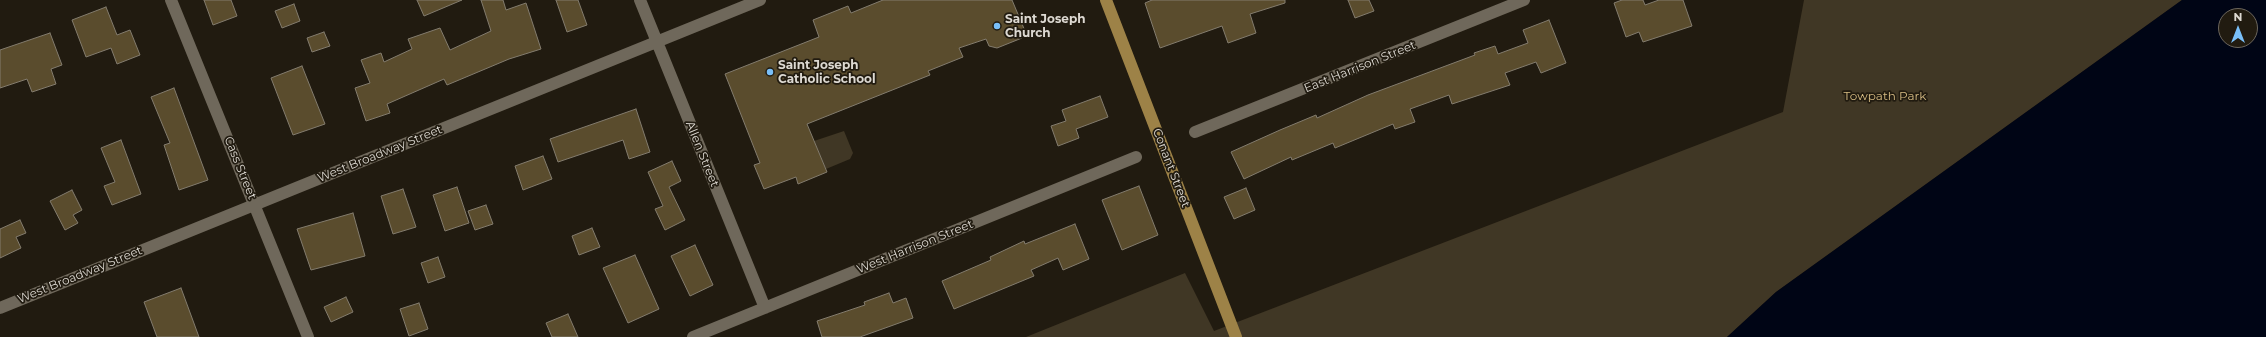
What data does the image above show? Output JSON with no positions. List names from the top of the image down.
{
  "streets": {
    "main road": ["Conant Street"],
    "street": [
      "East Harrison Street",
      "West Broadway Street",
      "Allen Street",
      "Cass Street",
      "West Harrison Street"
    ]
  },
  "crossings": [
    ["West Broadway Street", "Allen Street"],
    ["West Broadway Street", "Cass Street"],
    ["Allen Street", "West Harrison Street"]
  ],
  "parks": ["Towpath Park"],
  "places": ["Saint Joseph Church", "Saint Joseph Catholic School"],
  "north": "top"
}
